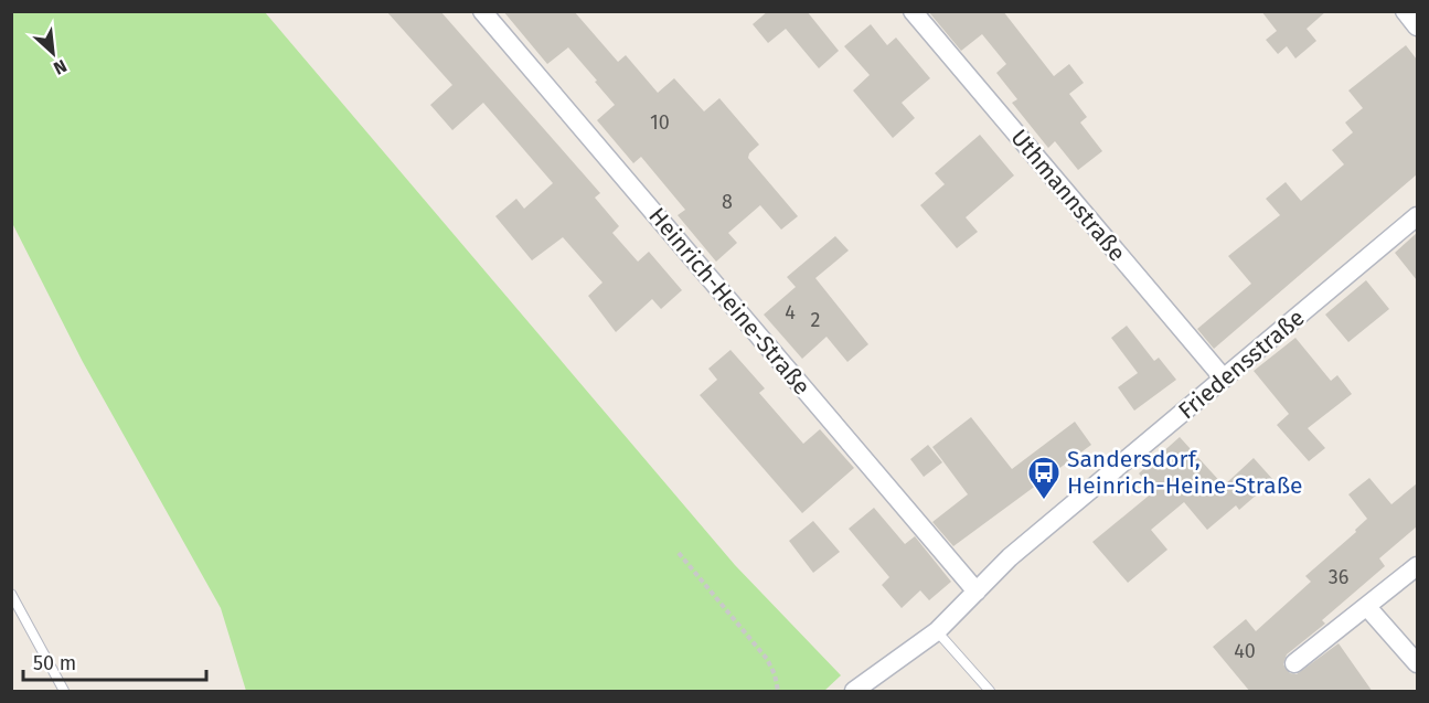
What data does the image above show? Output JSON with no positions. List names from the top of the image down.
{
  "streets": {
    "street": ["Uthmannstraße", "Heinrich-Heine-Straße", "Friedensstraße"]
  },
  "crossings": [
    ["Uthmannstraße", "Friedensstraße"],
    ["Heinrich-Heine-Straße", "Friedensstraße"]
  ],
  "places": {
    "bus stop": ["Sandersdorf, Heinrich-Heine-Straße"]
  },
  "house_numbers": [
    "10",
    "8",
    "4",
    "2",
    "36",
    "40"
  ],
  "scale_bar": "50 m",
  "north": "bottom right"
}
